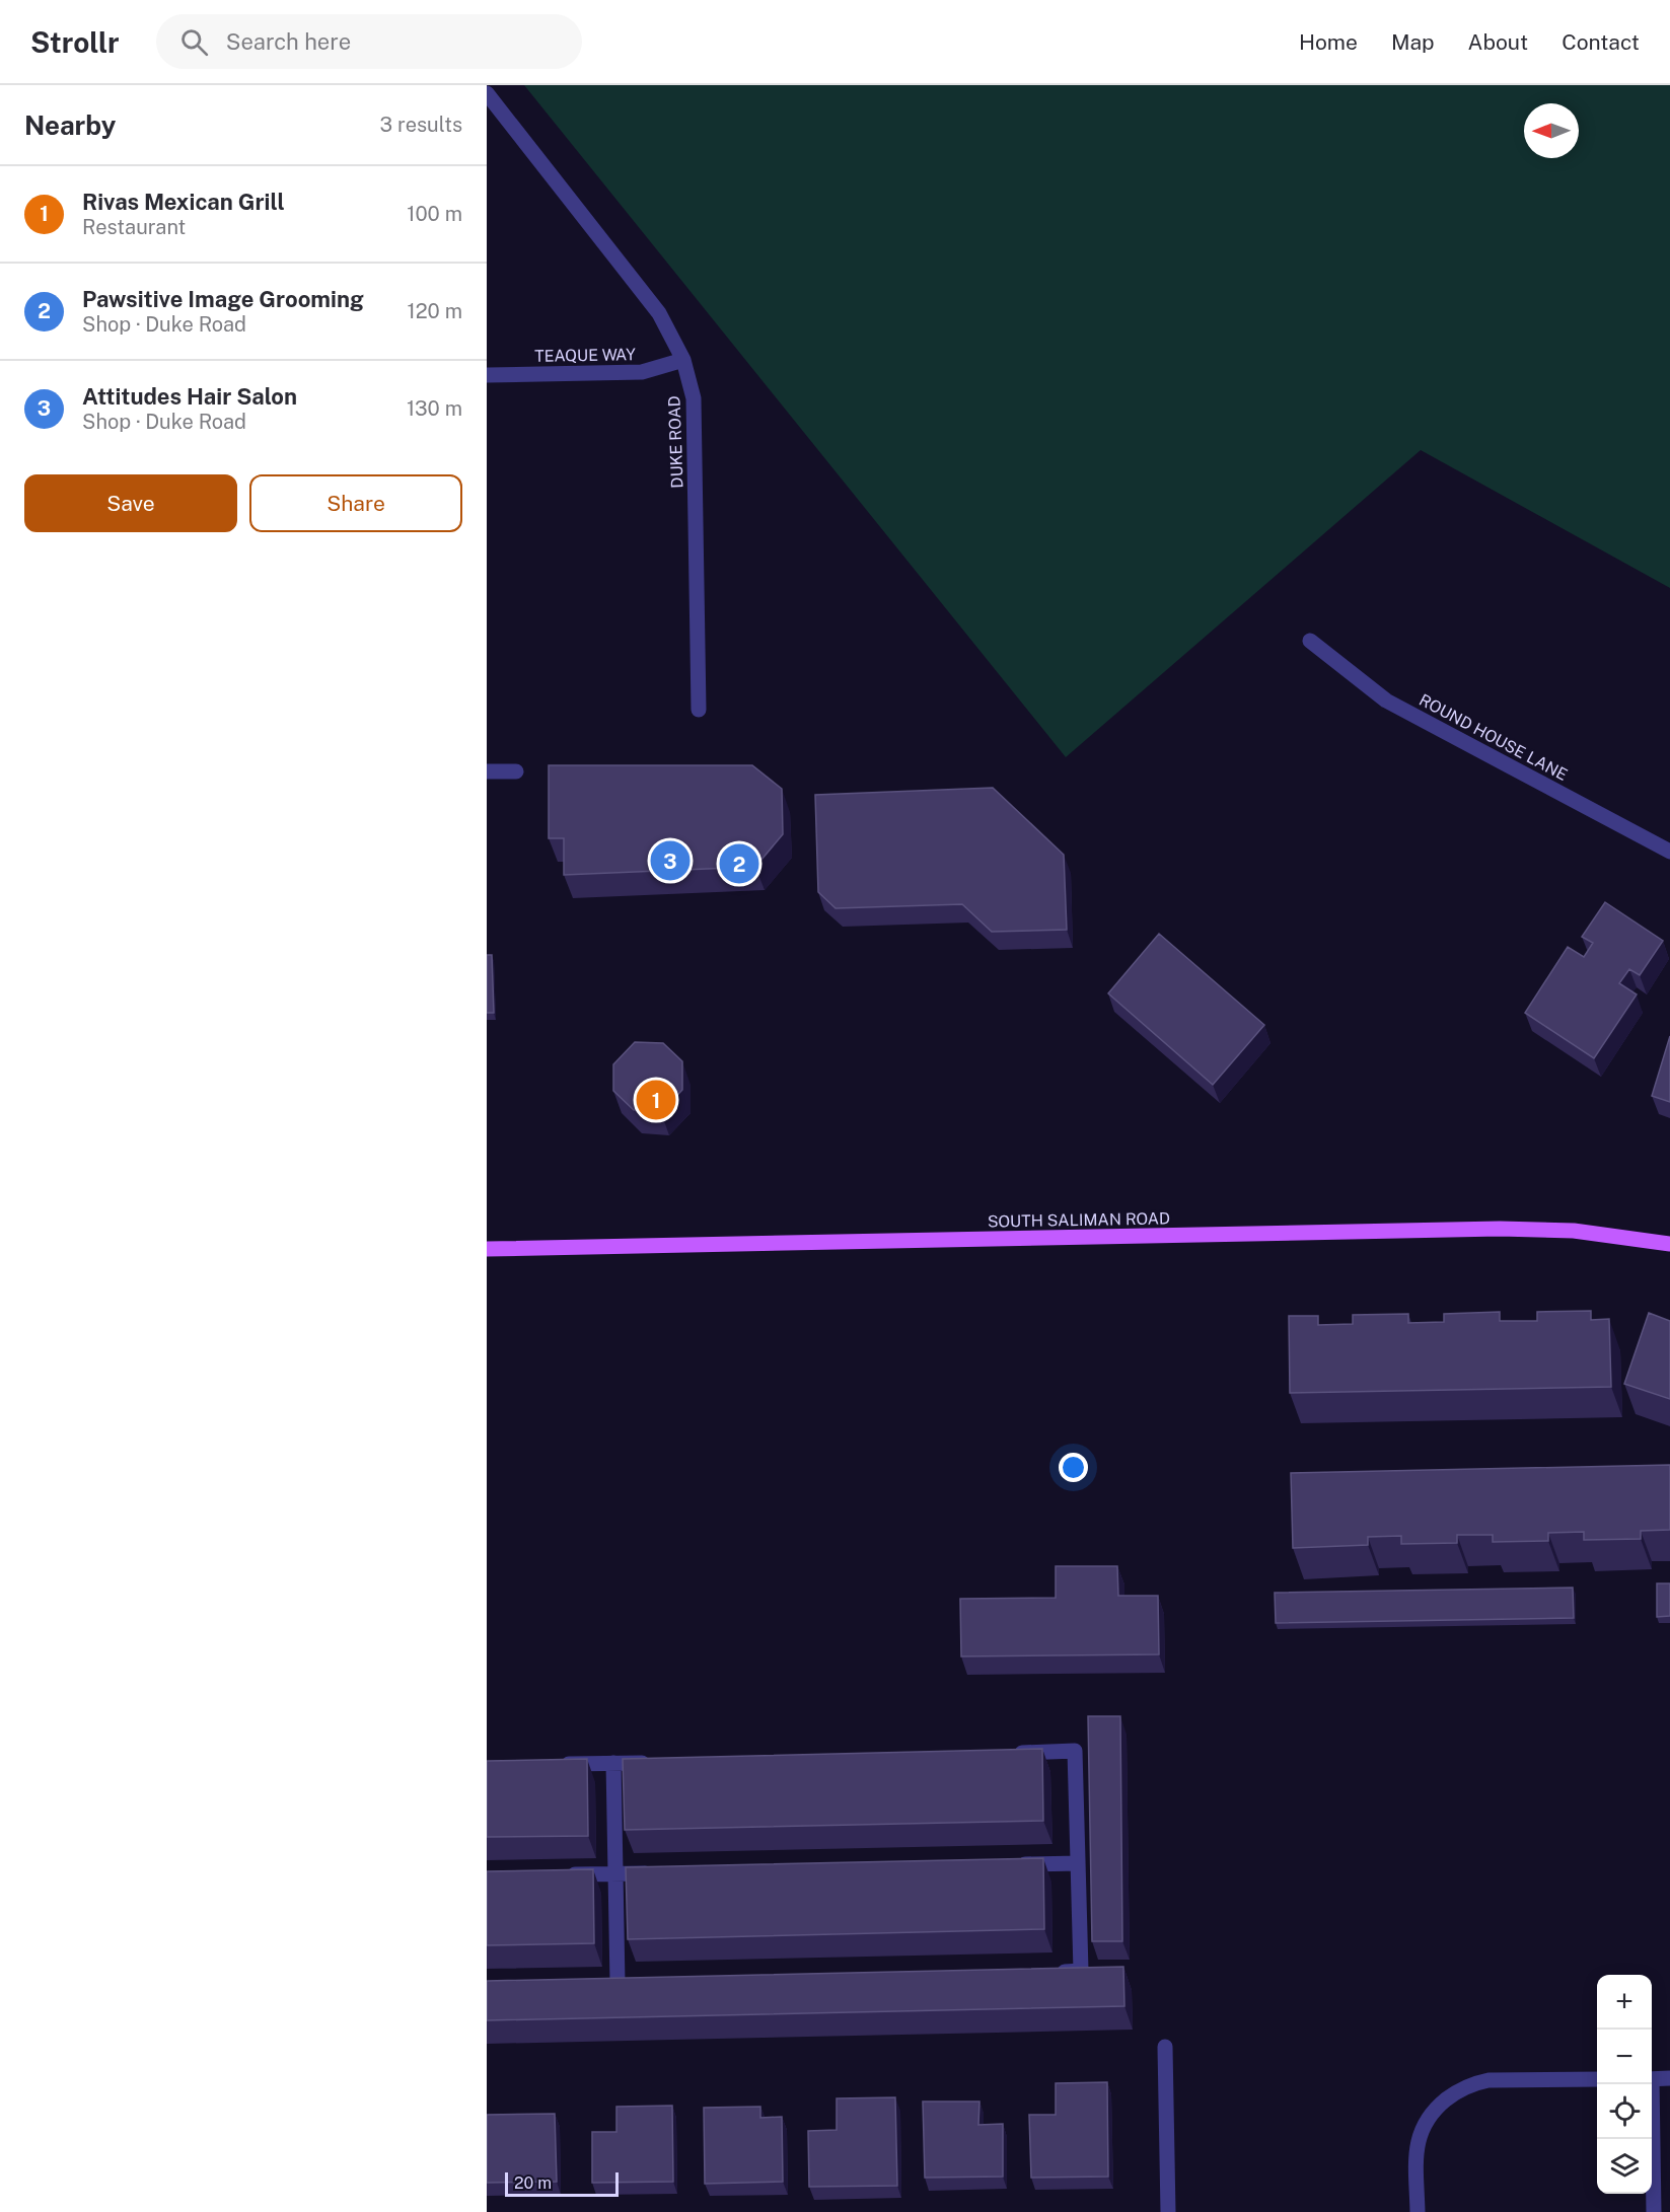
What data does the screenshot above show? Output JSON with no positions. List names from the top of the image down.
{
  "streets": {
    "main road": ["SOUTH SALIMAN ROAD"],
    "street": ["TEAQUE WAY", "DUKE ROAD", "ROUND HOUSE LANE"]
  },
  "crossings": [
    ["TEAQUE WAY", "DUKE ROAD"]
  ],
  "scale_bar": "20 m",
  "north": "left",
  "page": {
    "header": "Strollr",
    "search": "Search here",
    "nav": [
      "Home",
      "Map",
      "About",
      "Contact"
    ],
    "heading": ["Nearby", "3 results"],
    "list": [
      {
        "mark": "1",
        "name": "Rivas Mexican Grill",
        "note": "Restaurant",
        "value": "100 m"
      },
      {
        "mark": "2",
        "name": "Pawsitive Image Grooming",
        "note": "Shop · Duke Road",
        "value": "120 m"
      },
      {
        "mark": "3",
        "name": "Attitudes Hair Salon",
        "note": "Shop · Duke Road",
        "value": "130 m"
      }
    ],
    "buttons": ["Save", "Share"],
    "pins": ["3", "2", "1"],
    "map_buttons": ["+", "−"],
    "scale": "20 m"
  }
}
